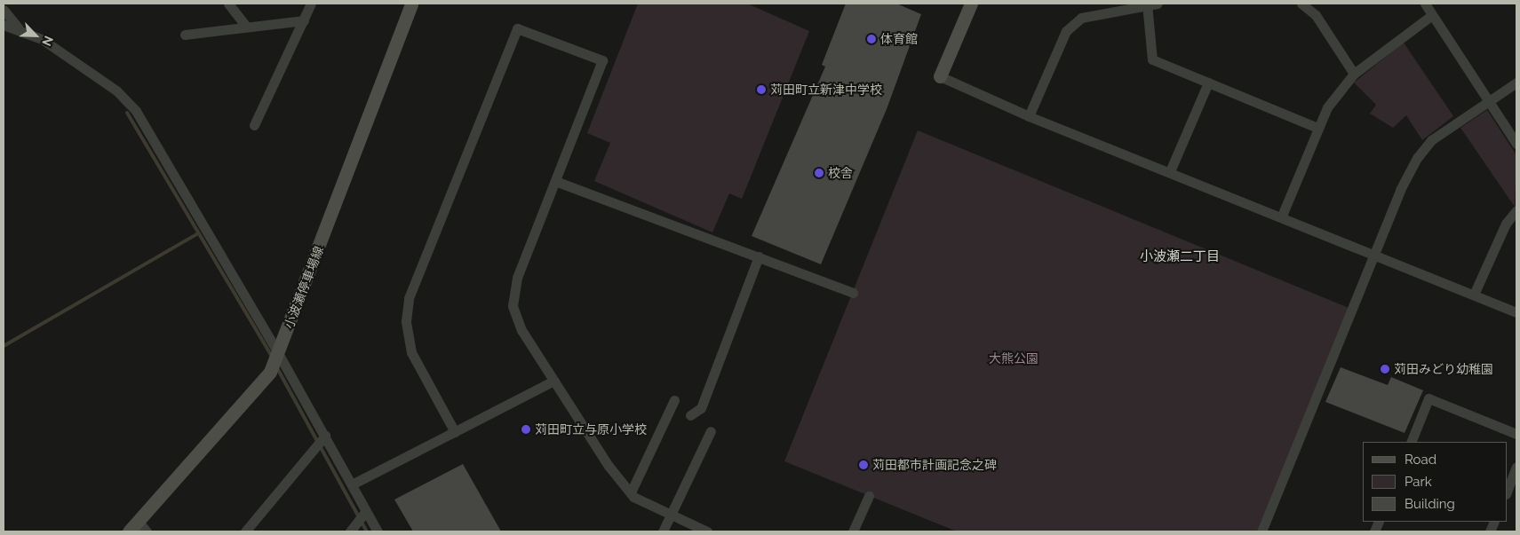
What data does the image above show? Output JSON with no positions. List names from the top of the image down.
{
  "streets": {
    "main road": ["小波瀬停車場線"]
  },
  "districts": ["小波瀬二丁目"],
  "parks": ["大熊公園"],
  "places": [
    "体育館",
    "苅田町立新津中学校",
    "校舎",
    "苅田みどり幼稚園",
    "苅田町立与原小学校",
    "苅田都市計画記念之碑"
  ],
  "legend": ["Road", "Park", "Building"],
  "north": "bottom right"
}
